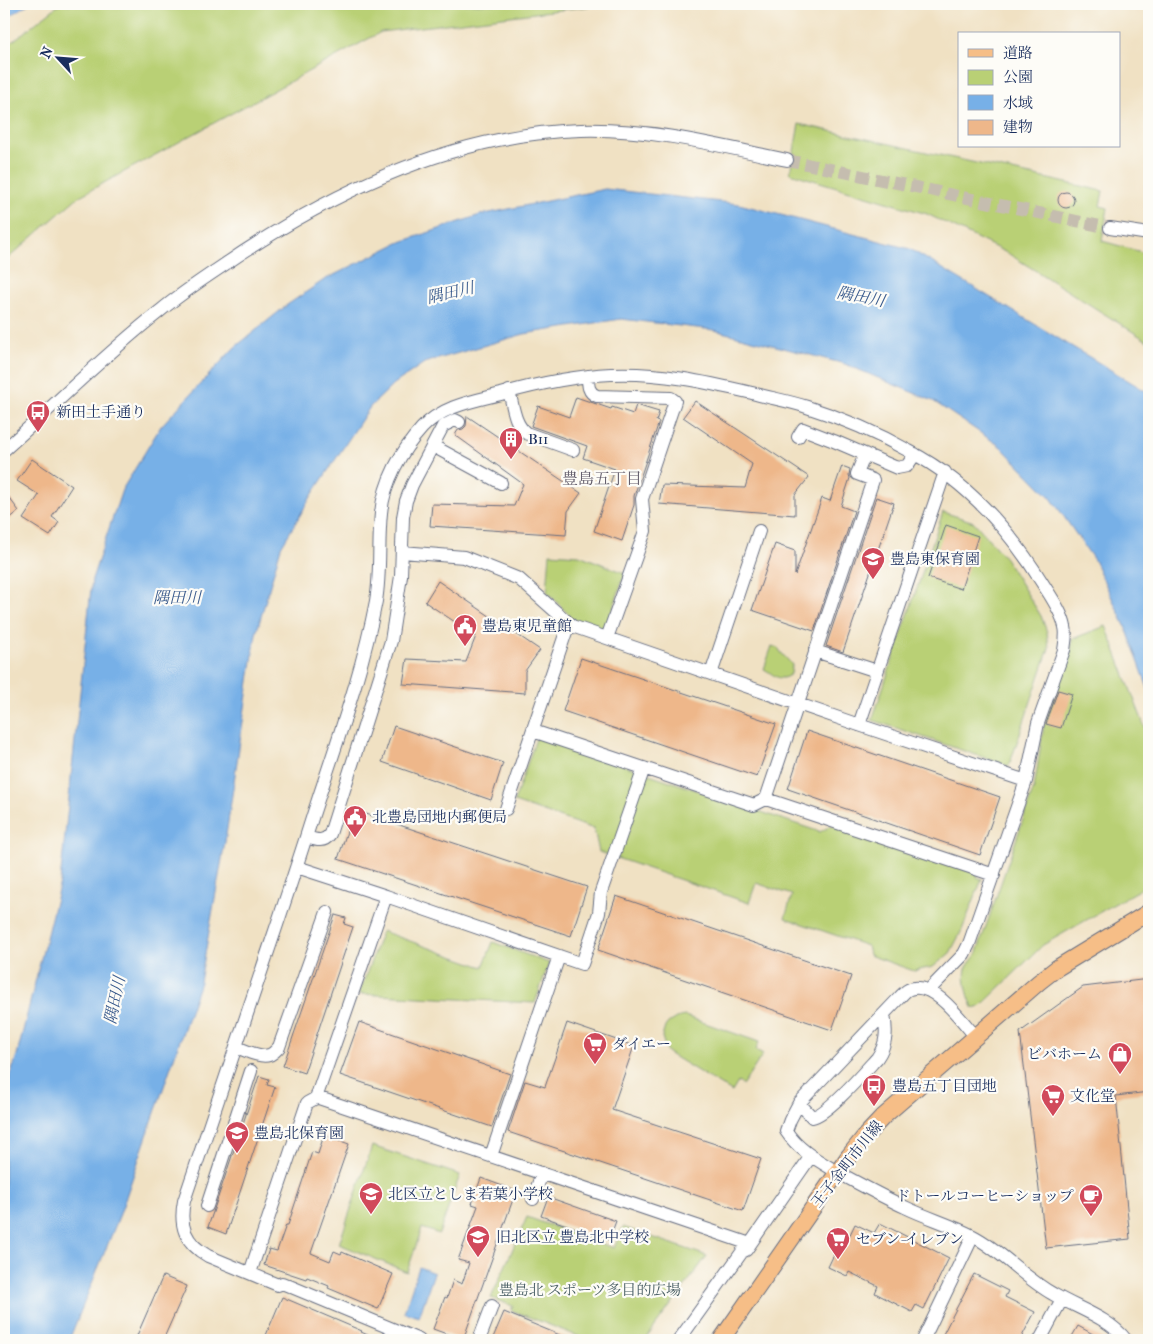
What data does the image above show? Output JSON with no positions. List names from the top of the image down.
{
  "streets": {
    "main road": ["王子金町市川線"]
  },
  "districts": ["豊島五丁目"],
  "water": ["隅田川"],
  "parks": ["豊島北 スポーツ多目的広場"],
  "places": {
    "bus stop": ["新田土手通り", "豊島五丁目団地"],
    "building": ["B11"],
    "school or university": [
      "豊島東保育園",
      "豊島北保育園",
      "北区立としま若葉小学校",
      "旧北区立 豊島北中学校"
    ],
    "public building": ["豊島東児童館", "北豊島団地内郵便局"],
    "supermarket": ["ダイエー", "文化堂", "セブン-イレブン"],
    "shop": ["ビバホーム"],
    "cafe": ["ドトールコーヒーショップ"]
  },
  "legend": [
    "道路",
    "公園",
    "水域",
    "建物"
  ],
  "north": "top left"
}
